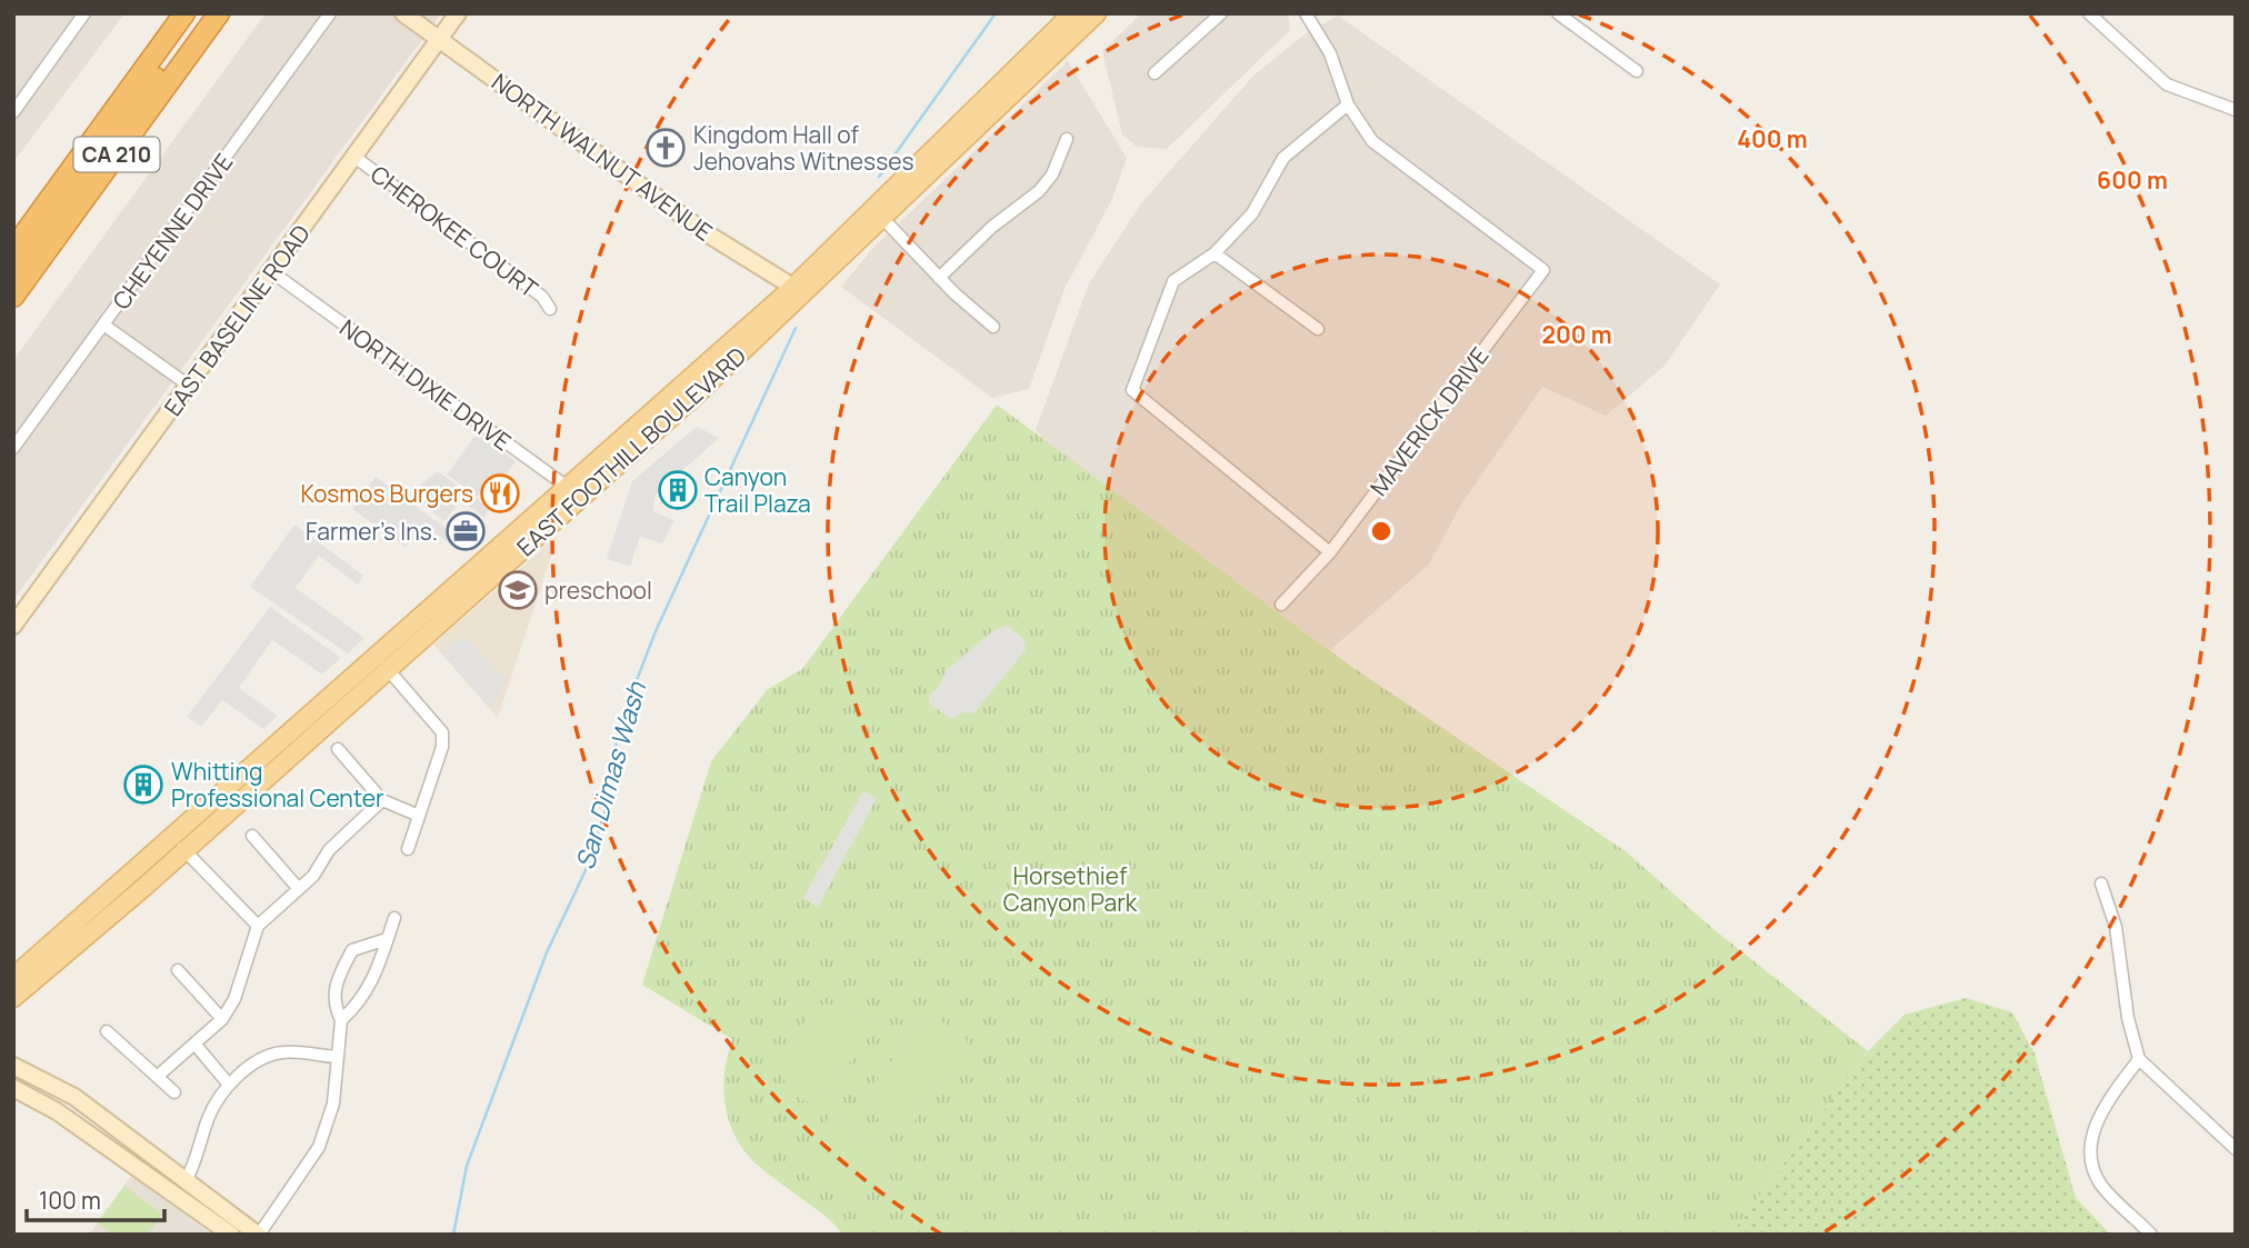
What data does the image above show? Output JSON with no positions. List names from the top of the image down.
{
  "streets": {
    "highway": ["CA 210"],
    "main road": ["NORTH WALNUT AVENUE", "EAST BASELINE ROAD", "EAST FOOTHILL BOULEVARD"],
    "street": [
      "CHEYENNE DRIVE",
      "CHEROKEE COURT",
      "NORTH DIXIE DRIVE",
      "MAVERICK DRIVE"
    ]
  },
  "crossings": [
    ["NORTH WALNUT AVENUE", "EAST BASELINE ROAD"],
    ["NORTH WALNUT AVENUE", "EAST FOOTHILL BOULEVARD"],
    ["CHEROKEE COURT", "EAST BASELINE ROAD"],
    ["EAST BASELINE ROAD", "NORTH DIXIE DRIVE"],
    ["NORTH DIXIE DRIVE", "EAST FOOTHILL BOULEVARD"]
  ],
  "water": ["San Dimas Wash"],
  "parks": ["Horsethief Canyon Park"],
  "places": {
    "church": ["Kingdom Hall of Jehovahs Witnesses"],
    "building": ["Canyon Trail Plaza", "Whitting Professional Center"],
    "restaurant": ["Kosmos Burgers"],
    "office": ["Farmer's Ins."],
    "school or university": ["preschool"]
  },
  "scale_bar": "100 m",
  "rings": ["400 m", "600 m", "200 m"]
}
